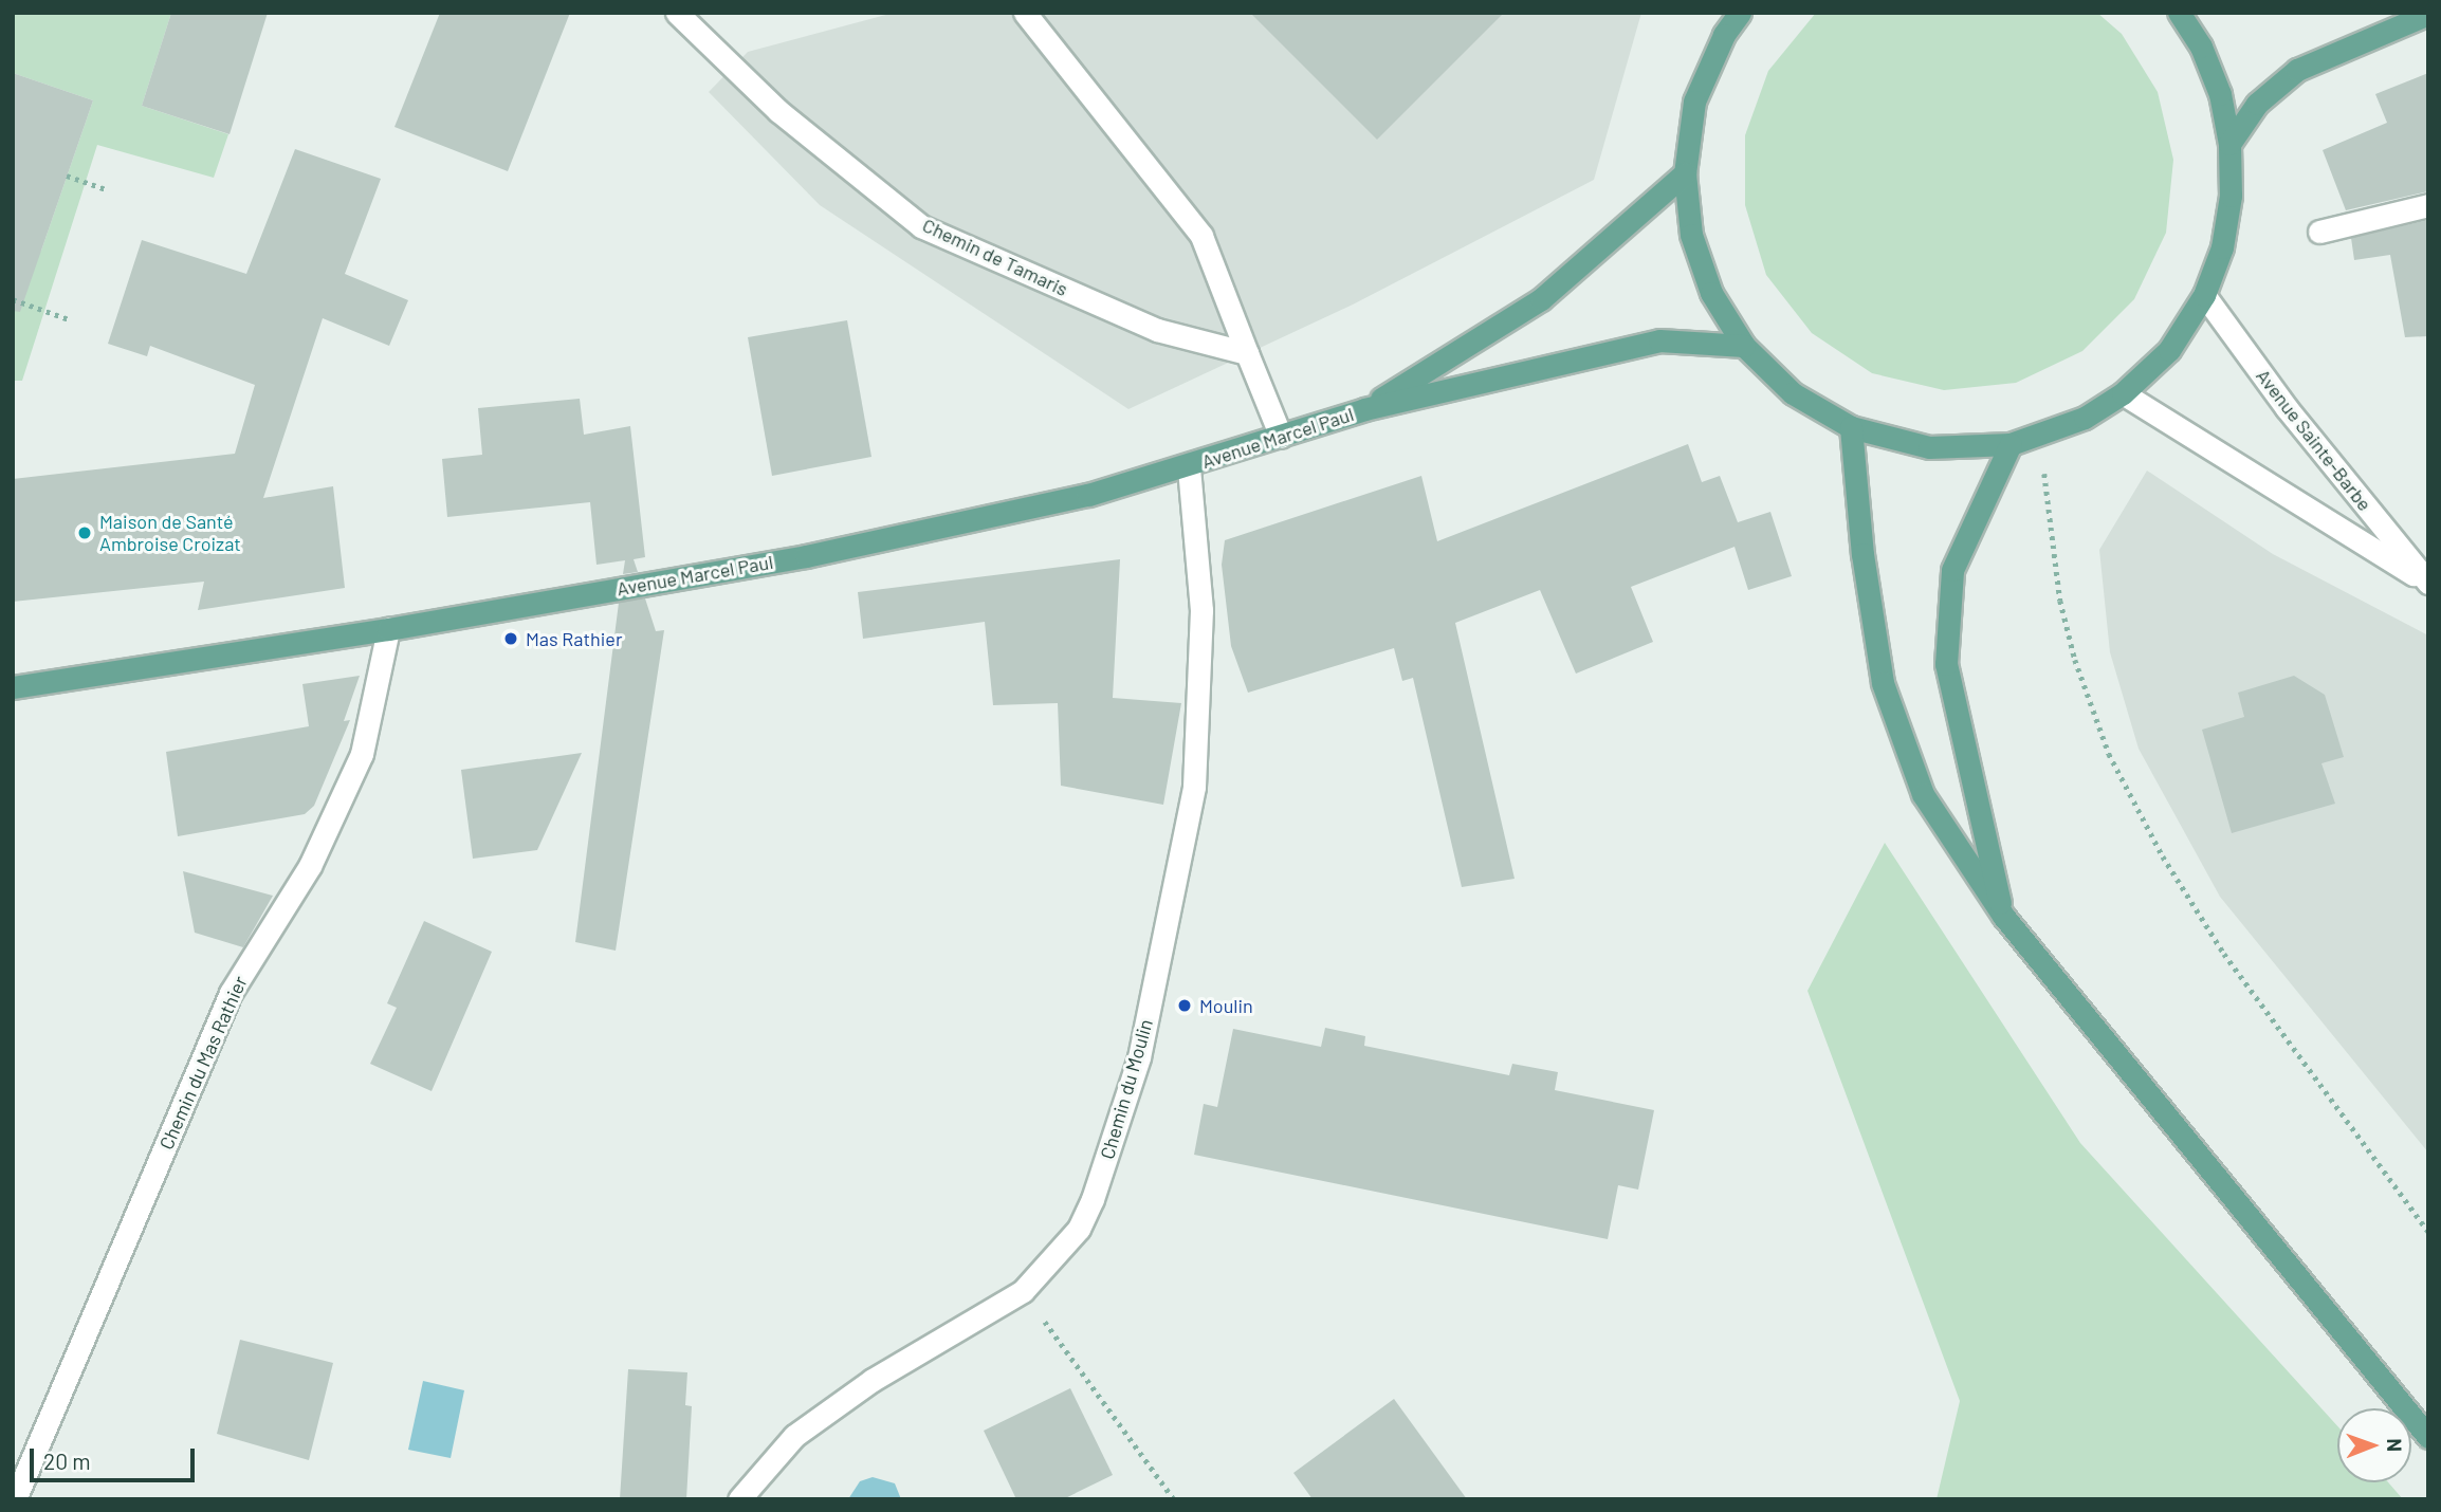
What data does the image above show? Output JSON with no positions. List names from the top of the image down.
{
  "streets": {
    "main road": ["Avenue Marcel Paul"],
    "street": [
      "Chemin de Tamaris",
      "Avenue Sainte-Barbe",
      "Chemin du Mas Rathier",
      "Chemin du Moulin"
    ]
  },
  "crossings": [
    ["Avenue Marcel Paul", "Chemin du Mas Rathier"],
    ["Avenue Marcel Paul", "Chemin du Moulin"]
  ],
  "places": ["Maison de Santé Ambroise Croizat", "Mas Rathier", "Moulin"],
  "scale_bar": "20 m",
  "north": "right"
}
